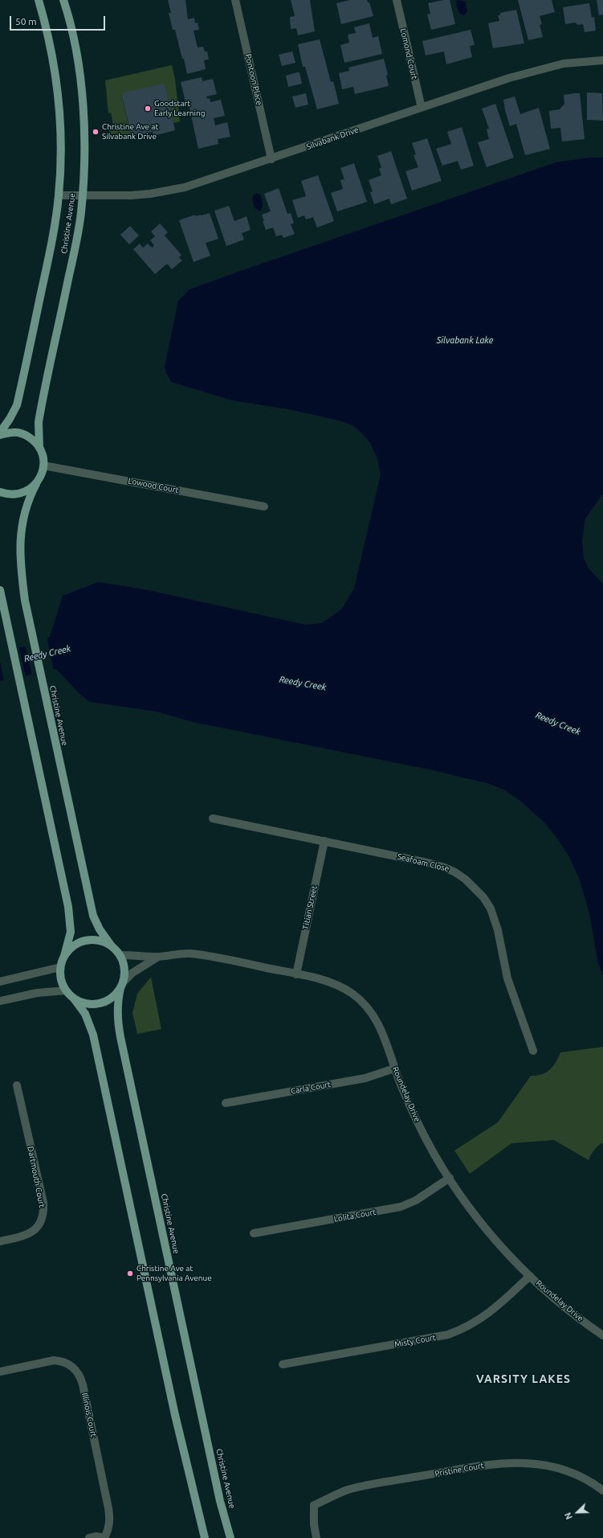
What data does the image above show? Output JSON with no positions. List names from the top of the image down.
{
  "streets": {
    "main road": ["Christine Avenue"],
    "street": [
      "Lomond Court",
      "Pontoon Place",
      "Silvabank Drive",
      "Lowood Court",
      "Seafoam Close",
      "Titian Street",
      "Carla Court",
      "Roundelay Drive",
      "Dartmouth Court",
      "Lolita Court",
      "Misty Court",
      "Illinois Court",
      "Pristine Court"
    ]
  },
  "crossings": [
    ["Lomond Court", "Silvabank Drive"],
    ["Pontoon Place", "Silvabank Drive"],
    ["Silvabank Drive", "Christine Avenue"],
    ["Christine Avenue", "Lowood Court"],
    ["Christine Avenue", "Roundelay Drive"],
    ["Seafoam Close", "Titian Street"],
    ["Titian Street", "Roundelay Drive"],
    ["Carla Court", "Roundelay Drive"],
    ["Roundelay Drive", "Lolita Court"],
    ["Roundelay Drive", "Misty Court"]
  ],
  "districts": ["VARSITY LAKES"],
  "water": ["Silvabank Lake", "Reedy Creek"],
  "places": ["Goodstart Early Learning", "Christine Ave at Silvabank Drive", "Christine Ave at Pennsylvania Avenue"],
  "scale_bar": "50 m",
  "north": "bottom left"
}
